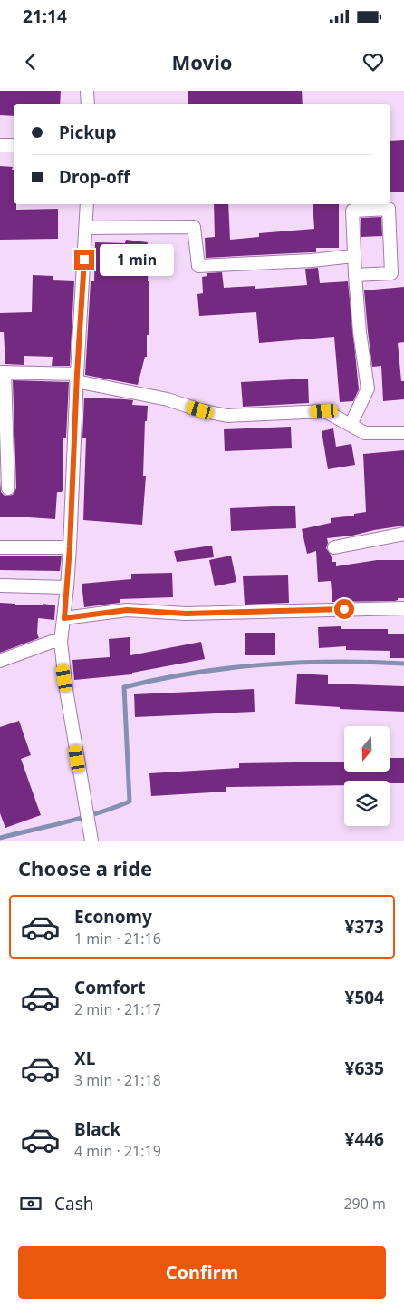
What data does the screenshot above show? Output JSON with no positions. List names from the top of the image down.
{
  "north": "bottom",
  "page": {
    "status": "21:14",
    "header": "Movio",
    "banner": ["Pickup", "Drop-off"],
    "bubble": "1 min",
    "heading": "Choose a ride",
    "list": [
      {
        "name": "Economy",
        "note": "1 min · 21:16",
        "value": "¥373"
      },
      {
        "name": "Comfort",
        "note": "2 min · 21:17",
        "value": "¥504"
      },
      {
        "name": "XL",
        "note": "3 min · 21:18",
        "value": "¥635"
      },
      {
        "name": "Black",
        "note": "4 min · 21:19",
        "value": "¥446"
      }
    ],
    "pay": ["Cash", "290 m"],
    "buttons": "Confirm"
  }
}
